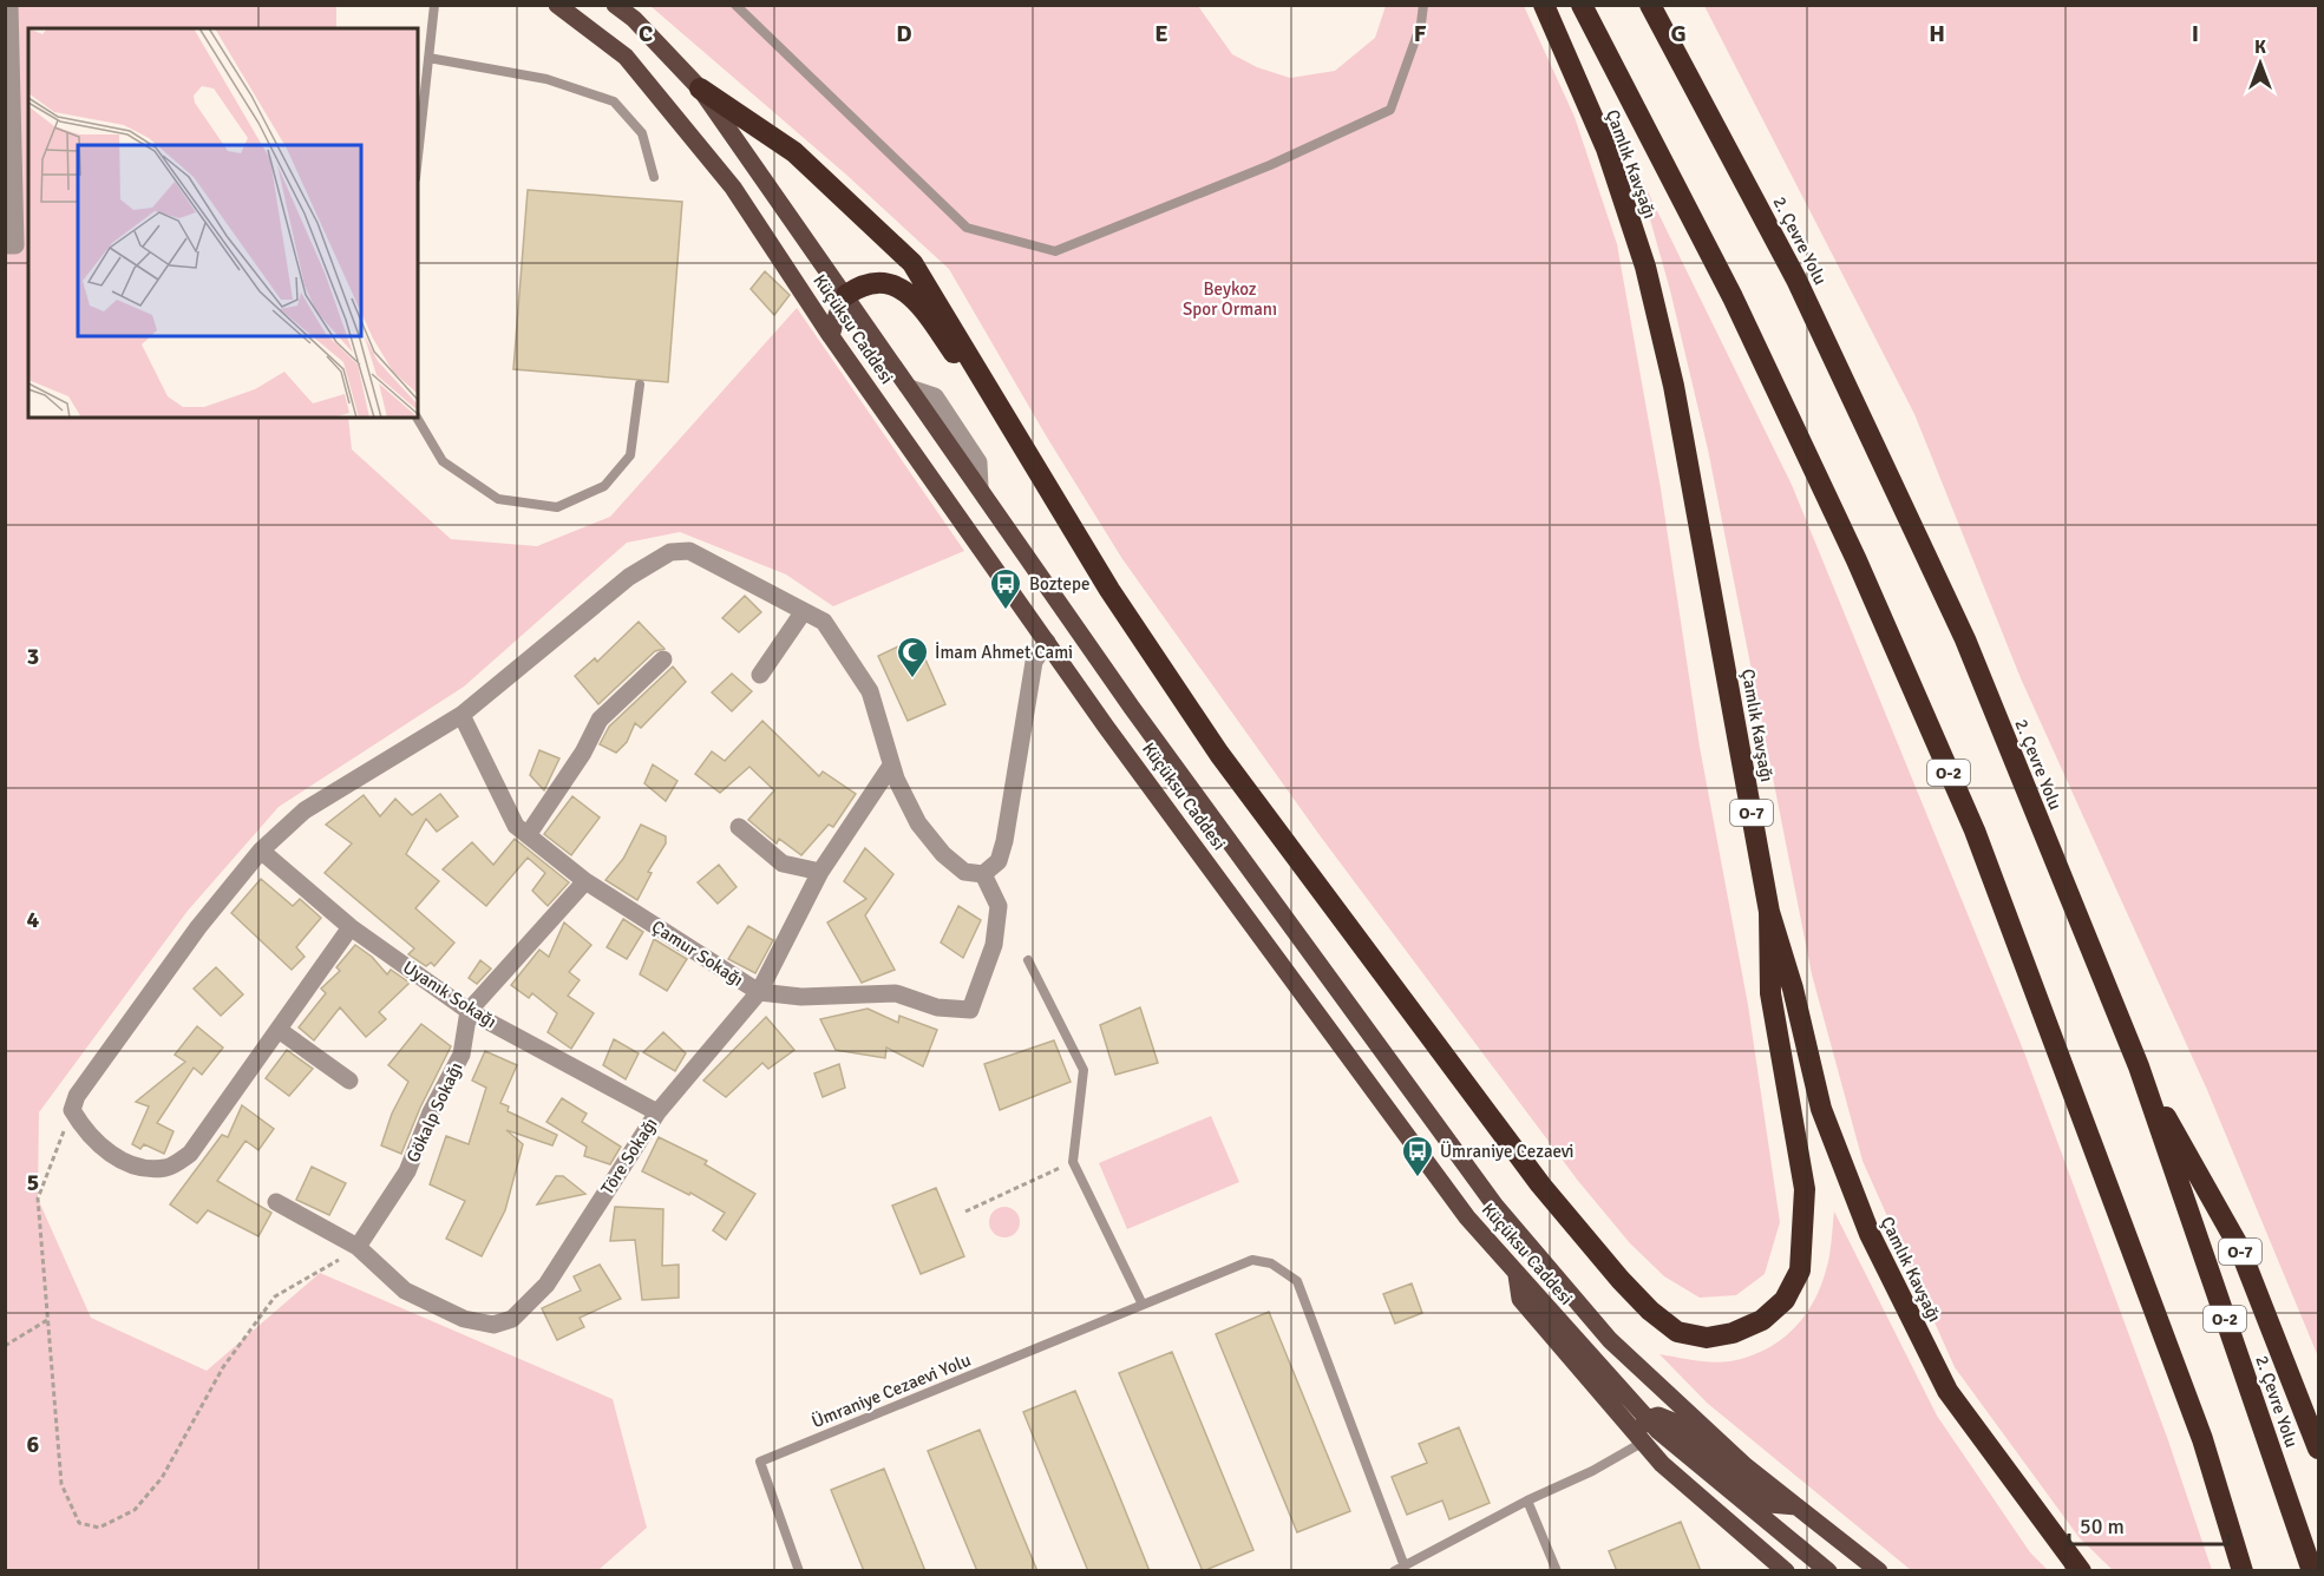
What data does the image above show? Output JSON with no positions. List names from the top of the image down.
{
  "streets": {
    "highway": [
      "Çamlık Kavşağı",
      "2. Çevre Yolu",
      "O-2",
      "O-7"
    ],
    "main road": ["Küçüksu Caddesi"],
    "street": [
      "Çamur Sokağı",
      "Uyanık Sokağı",
      "Gökalp Sokağı",
      "Töre Sokağı"
    ],
    "lane": ["Ümraniye Cezaevi Yolu"]
  },
  "crossings": [
    ["2. Çevre Yolu", "O-7"],
    ["Çamur Sokağı", "Töre Sokağı"],
    ["Uyanık Sokağı", "Gökalp Sokağı"],
    ["Uyanık Sokağı", "Töre Sokağı"],
    ["Gökalp Sokağı", "Töre Sokağı"]
  ],
  "parks": ["Beykoz Spor Ormanı"],
  "places": {
    "bus stop": ["Boztepe", "Ümraniye Cezaevi"],
    "mosque": ["İmam Ahmet Cami"]
  },
  "scale_bar": "50 m",
  "north": "top",
  "grid": {
    "columns": [
      "C",
      "D",
      "E",
      "F",
      "G",
      "H",
      "I"
    ],
    "rows": [
      "3",
      "4",
      "5",
      "6"
    ]
  }
}
